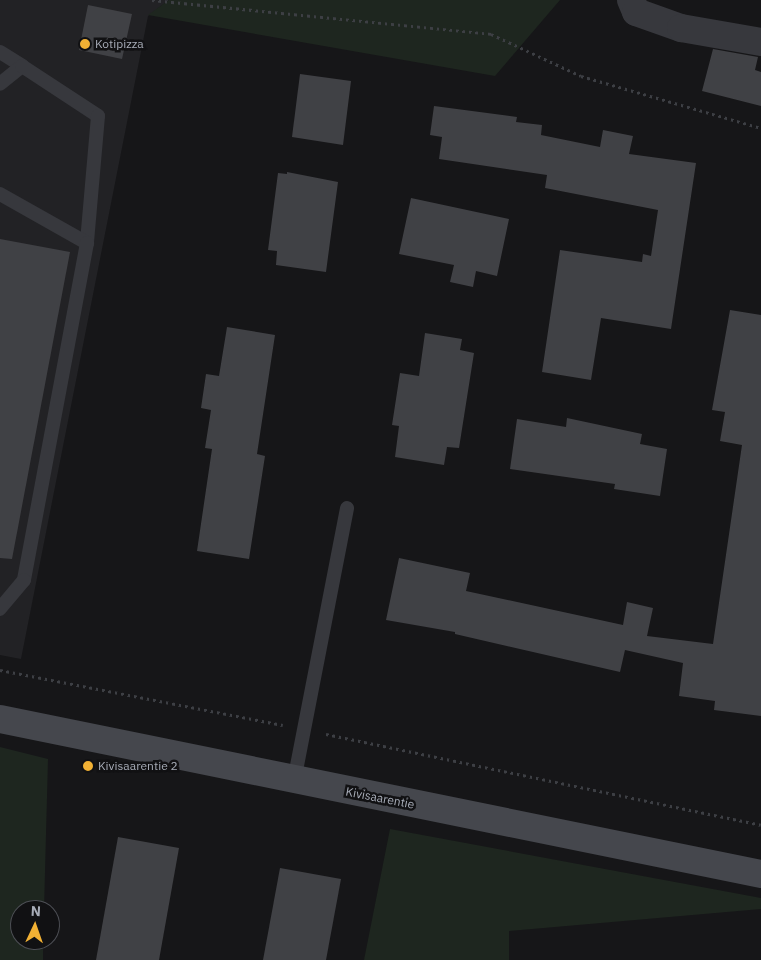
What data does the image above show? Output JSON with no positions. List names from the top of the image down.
{
  "streets": {
    "street": ["Kivisaarentie"]
  },
  "places": ["Kotipizza", "Kivisaarentie 2"],
  "north": "top"
}
